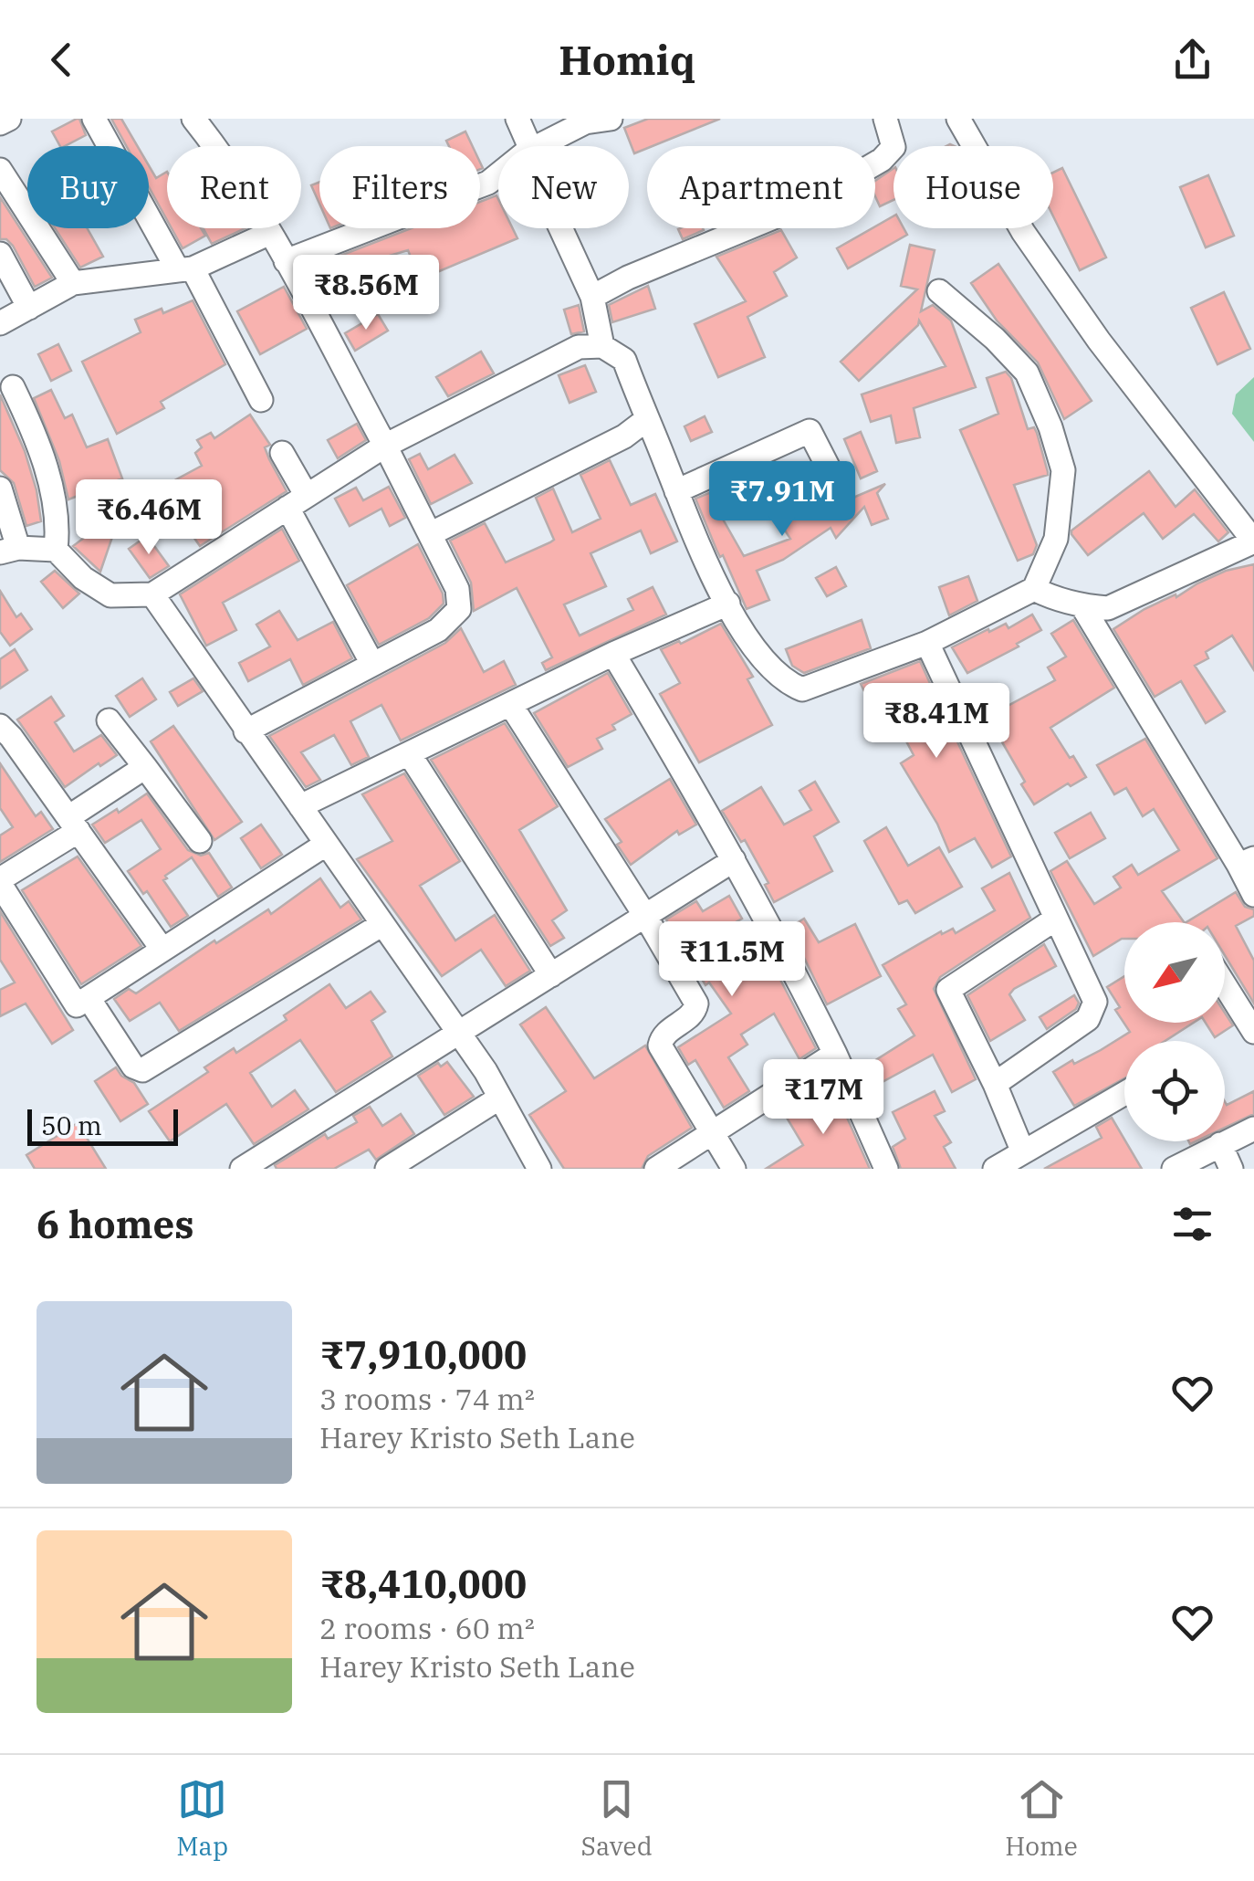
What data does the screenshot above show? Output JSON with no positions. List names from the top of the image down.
{
  "scale_bar": "50 m",
  "north": "bottom left",
  "page": {
    "header": "Homiq",
    "chip": [
      "Buy",
      "Rent",
      "Filters",
      "New",
      "Apartment",
      "House"
    ],
    "price": [
      "₹8.56M",
      "₹7.91M",
      "₹6.46M",
      "₹8.41M",
      "₹11.5M",
      "₹17M"
    ],
    "scale": "50 m",
    "heading": "6 homes",
    "list": [
      {
        "name": "₹7,910,000",
        "note": "3 rooms · 74 m² · Harey Kristo Seth Lane"
      },
      {
        "name": "₹8,410,000",
        "note": "2 rooms · 60 m² · Harey Kristo Seth Lane"
      }
    ],
    "tabs": ["Map", "Saved", "Home"]
  }
}
